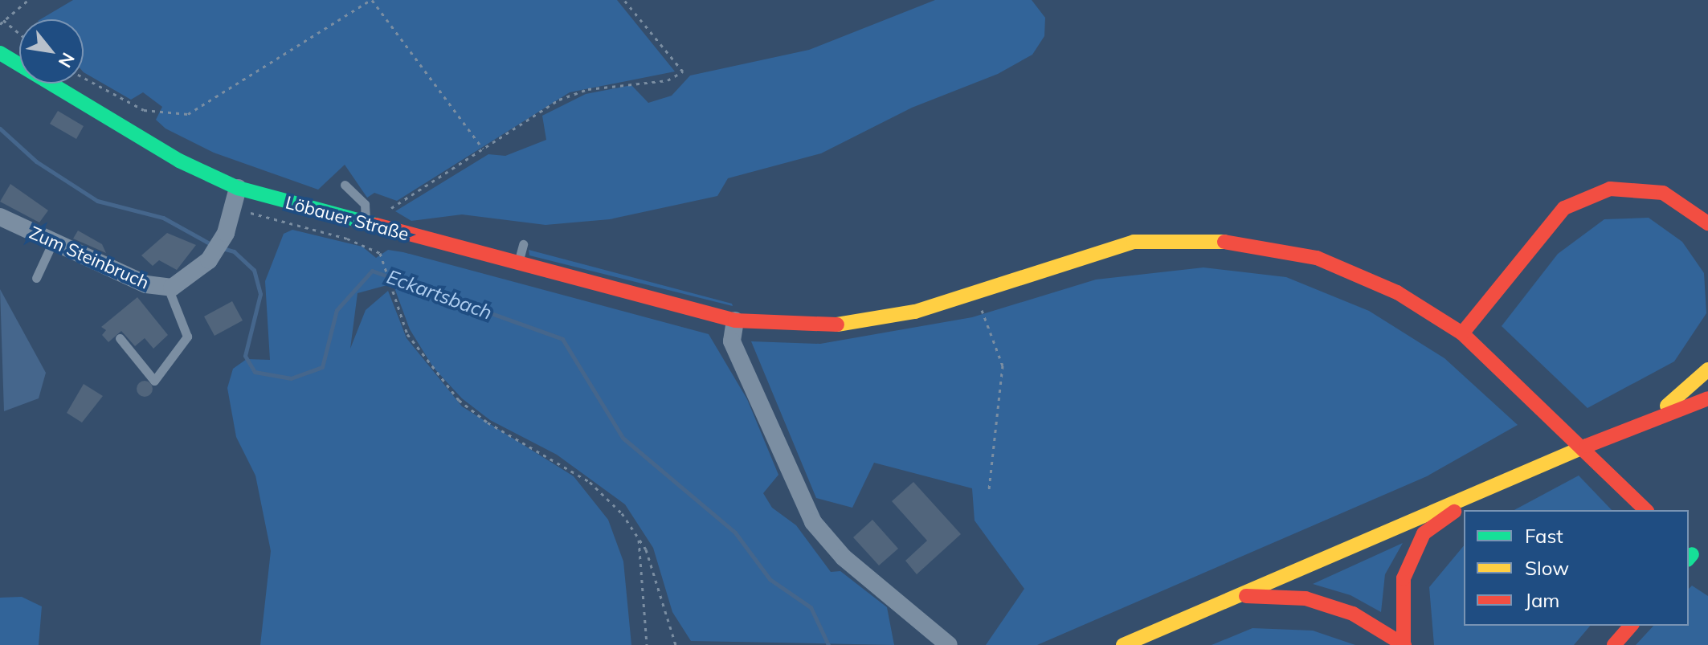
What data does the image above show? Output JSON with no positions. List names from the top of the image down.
{
  "streets": {
    "main road": ["Löbauer Straße"],
    "street": ["Zum Steinbruch"]
  },
  "crossings": [
    ["Löbauer Straße", "Zum Steinbruch"]
  ],
  "water": ["Eckartsbach"],
  "legend": ["Fast", "Slow", "Jam"],
  "north": "bottom right"
}
